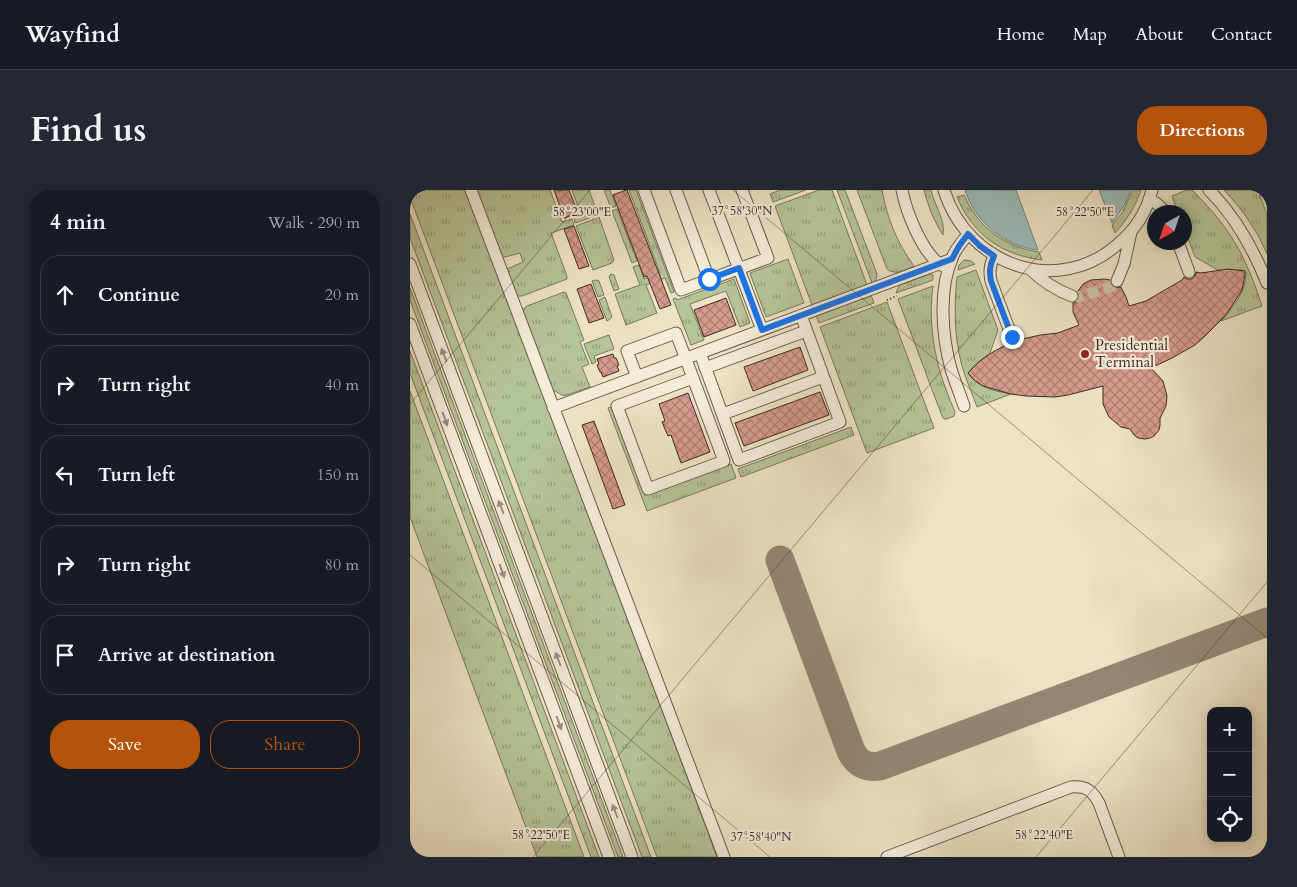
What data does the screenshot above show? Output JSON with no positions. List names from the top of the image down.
{
  "places": ["Presidential Terminal"],
  "north": "bottom left",
  "page": {
    "header": "Wayfind",
    "nav": [
      "Home",
      "Map",
      "About",
      "Contact"
    ],
    "title": "Find us",
    "buttons": [
      "Directions",
      ["Save", "Share"]
    ],
    "heading": ["4 min", "Walk · 290 m"],
    "list": [
      ["Continue", "20 m"],
      ["Turn right", "40 m"],
      ["Turn left", "150 m"],
      ["Turn right", "80 m"],
      "Arrive at destination"
    ],
    "map_buttons": ["+", "−"]
  },
  "coordinates": [
    "37°58'30\"N",
    "58°23'00\"E",
    "58°22'50\"E",
    "58°22'40\"E",
    "37°58'40\"N"
  ]
}
